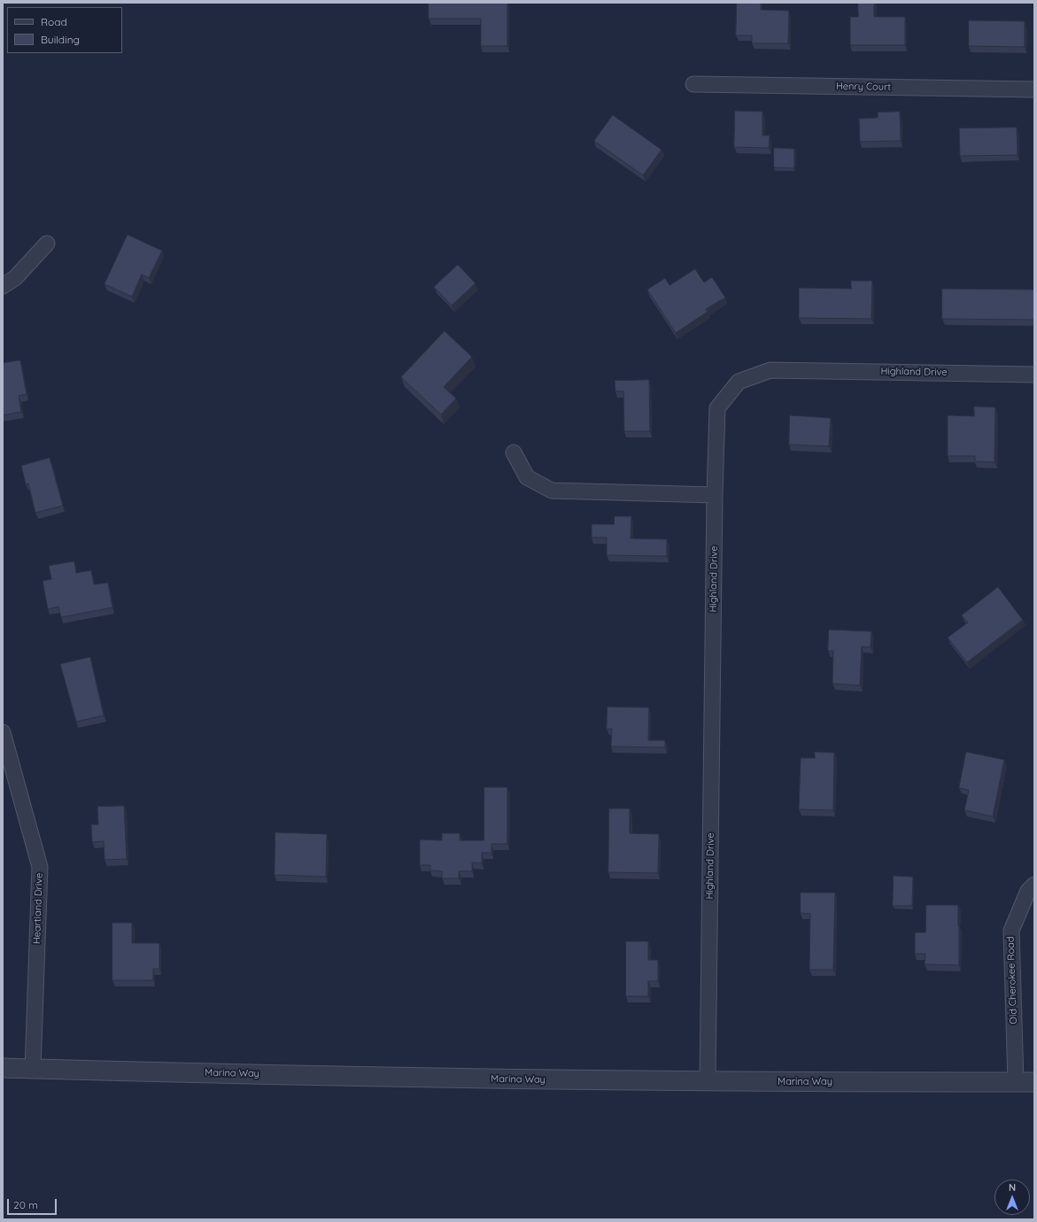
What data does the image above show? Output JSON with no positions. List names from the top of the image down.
{
  "streets": {
    "street": [
      "Henry Court",
      "Highland Drive",
      "Heartland Drive",
      "Old Cherokee Road",
      "Marina Way"
    ]
  },
  "crossings": [
    ["Highland Drive", "Marina Way"],
    ["Heartland Drive", "Marina Way"],
    ["Old Cherokee Road", "Marina Way"]
  ],
  "legend": ["Road", "Building"],
  "scale_bar": "20 m",
  "north": "top"
}
